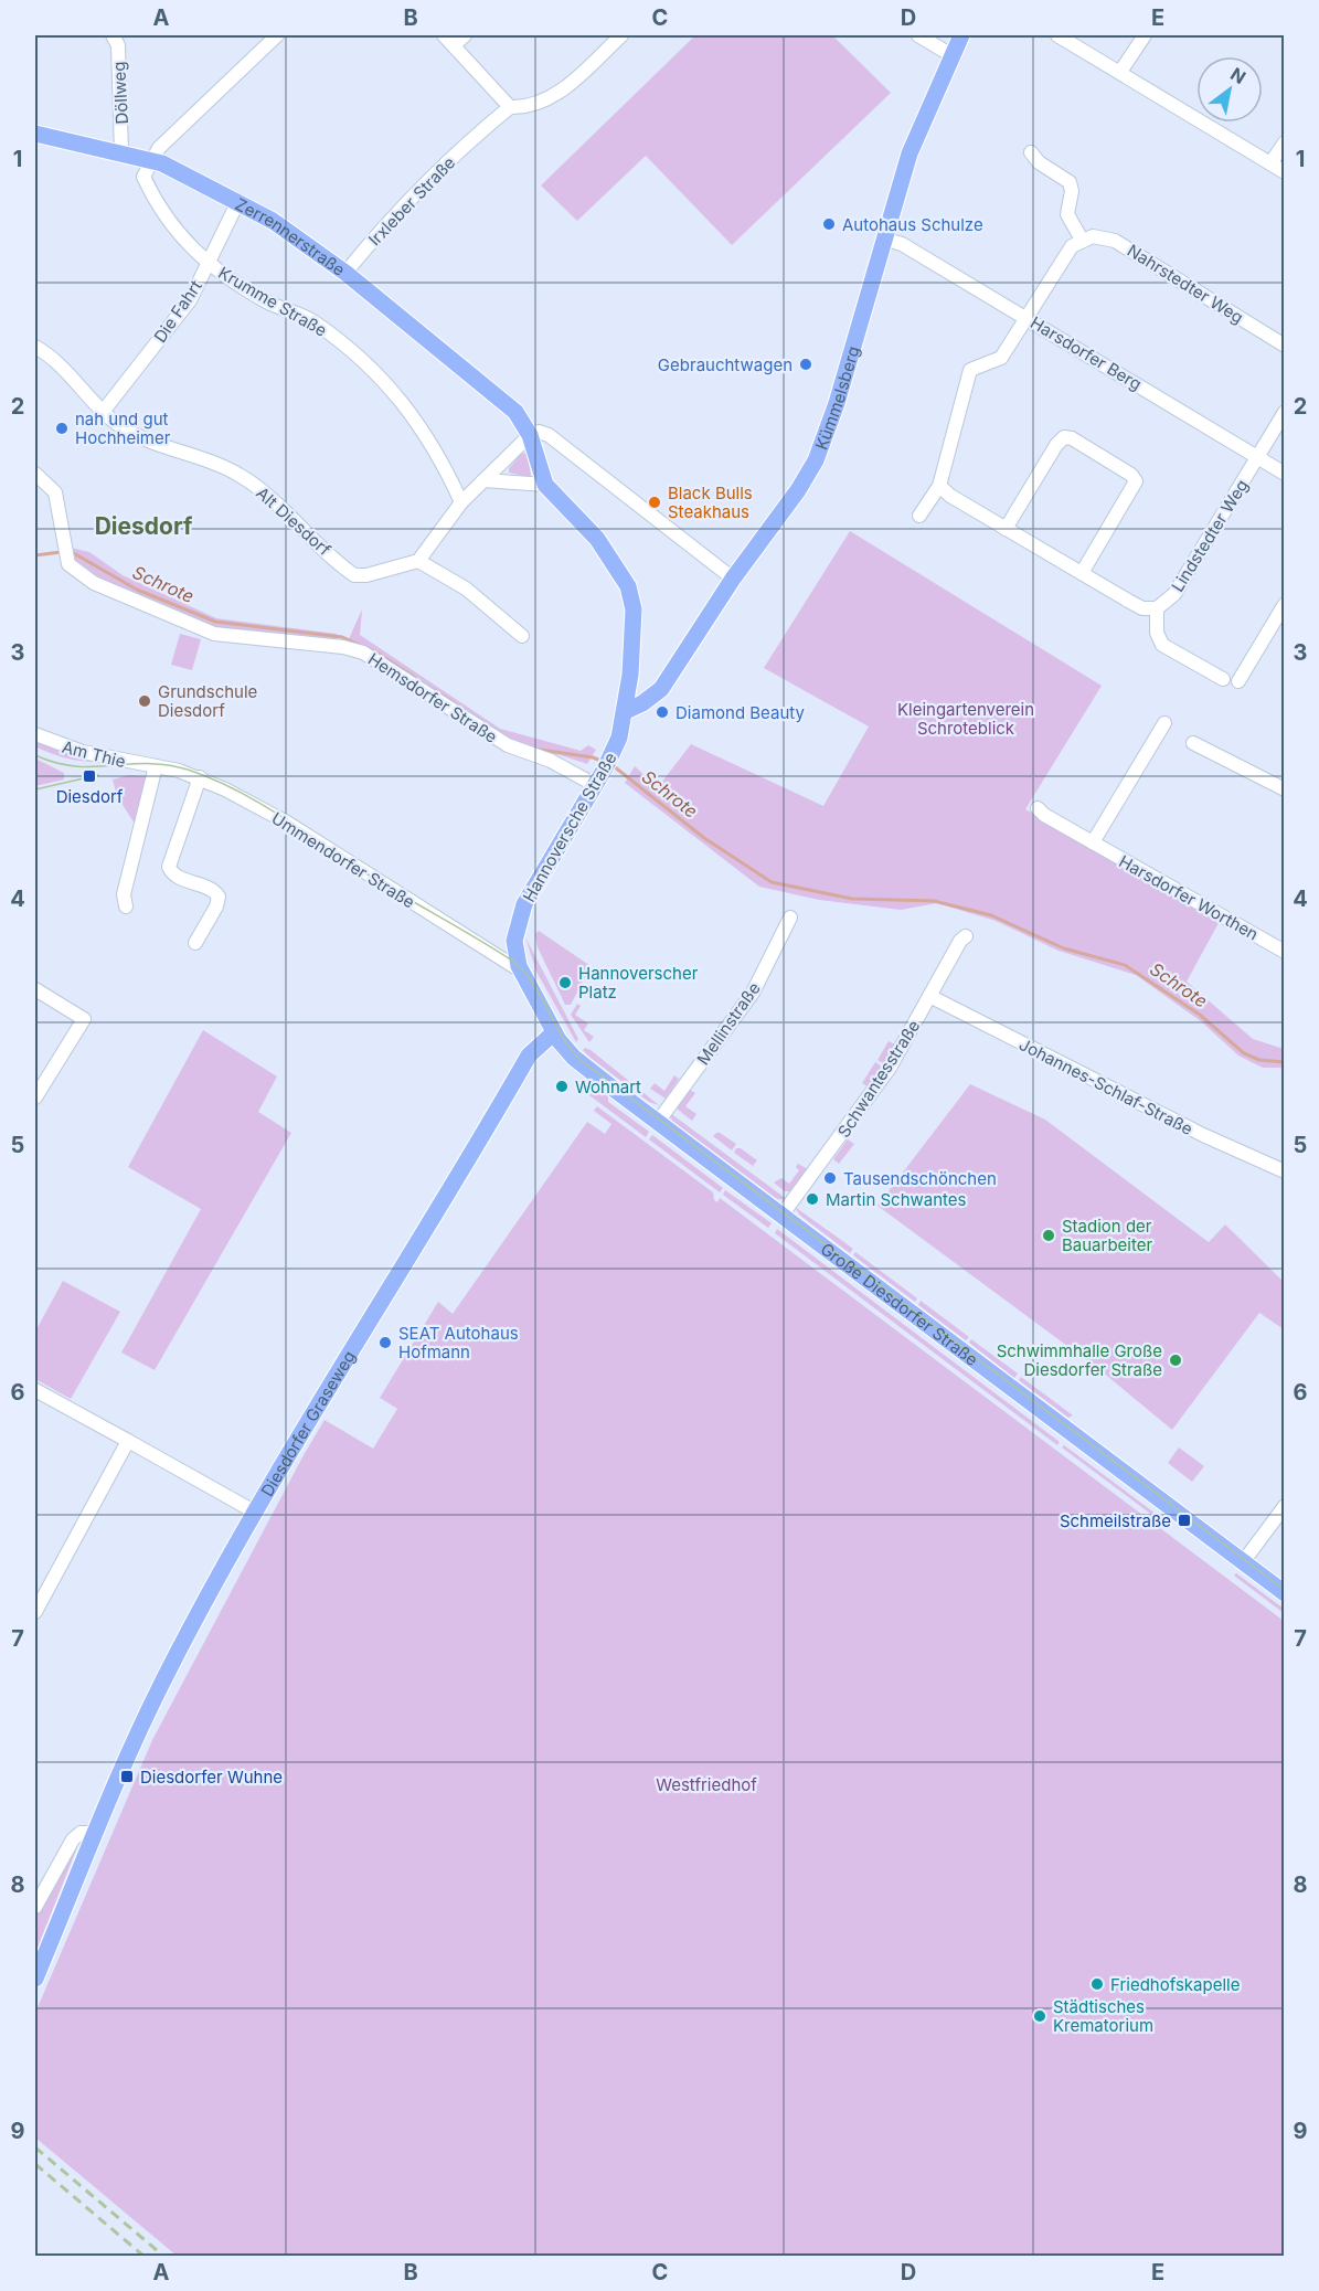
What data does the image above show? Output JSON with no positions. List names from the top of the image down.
{
  "streets": {
    "main road": [
      "Zerrennerstraße",
      "Kümmelsberg",
      "Hannoversche Straße",
      "Große Diesdorfer Straße",
      "Diesdorfer Graseweg"
    ],
    "street": [
      "Döllweg",
      "Irxleber Straße",
      "Nahrstedter Weg",
      "Krumme Straße",
      "Die Fahrt",
      "Harsdorfer Berg",
      "Alt Diesdorf",
      "Lindstedter Weg",
      "Hemsdorfer Straße",
      "Am Thie",
      "Ummendorfer Straße",
      "Harsdorfer Worthen",
      "Mellinstraße",
      "Schwantesstraße",
      "Johannes-Schlaf-Straße"
    ]
  },
  "crossings": [
    ["Döllweg", "Zerrennerstraße"],
    ["Irxleber Straße", "Zerrennerstraße"],
    ["Zerrennerstraße", "Krumme Straße"],
    ["Zerrennerstraße", "Die Fahrt"],
    ["Zerrennerstraße", "Hannoversche Straße"],
    ["Krumme Straße", "Die Fahrt"],
    ["Die Fahrt", "Alt Diesdorf"],
    ["Harsdorfer Berg", "Kümmelsberg"],
    ["Harsdorfer Berg", "Lindstedter Weg"],
    ["Kümmelsberg", "Hannoversche Straße"],
    ["Hemsdorfer Straße", "Hannoversche Straße"],
    ["Am Thie", "Ummendorfer Straße"],
    ["Hannoversche Straße", "Ummendorfer Straße"],
    ["Hannoversche Straße", "Große Diesdorfer Straße"],
    ["Hannoversche Straße", "Diesdorfer Graseweg"],
    ["Mellinstraße", "Große Diesdorfer Straße"],
    ["Schwantesstraße", "Johannes-Schlaf-Straße"],
    ["Schwantesstraße", "Große Diesdorfer Straße"],
    ["Große Diesdorfer Straße", "Diesdorfer Graseweg"]
  ],
  "districts": ["Diesdorf"],
  "water": ["Schrote"],
  "parks": ["Kleingartenverein Schroteblick", "Westfriedhof"],
  "places": {
    "other": [
      "Autohaus Schulze",
      "Gebrauchtwagen",
      "nah und gut Hochheimer",
      "Black Bulls Steakhaus",
      "Grundschule Diesdorf",
      "Diamond Beauty",
      "Hannoverscher Platz",
      "Wohnart",
      "Tausendschönchen",
      "Martin Schwantes",
      "Stadion der Bauarbeiter",
      "SEAT Autohaus Hofmann",
      "Schwimmhalle Große Diesdorfer Straße",
      "Friedhofskapelle",
      "Städtisches Krematorium"
    ],
    "transit": ["Diesdorf", "Schmeilstraße", "Diesdorfer Wuhne"]
  },
  "north": "top right",
  "grid": {
    "columns": [
      "A",
      "B",
      "C",
      "D",
      "E"
    ],
    "rows": [
      "1",
      "2",
      "3",
      "4",
      "5",
      "6",
      "7",
      "8",
      "9"
    ]
  }
}
